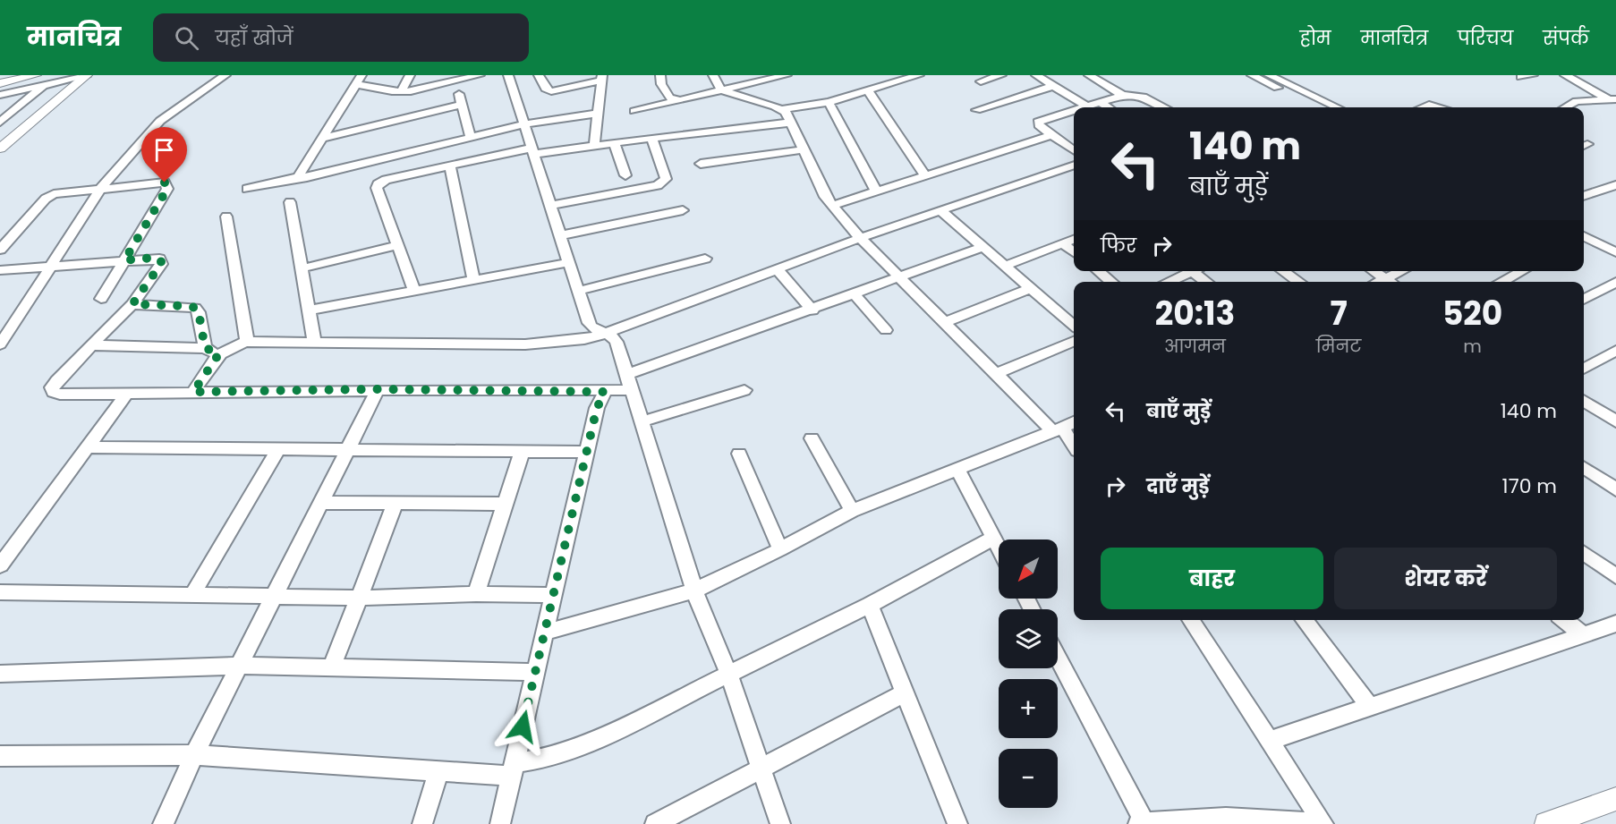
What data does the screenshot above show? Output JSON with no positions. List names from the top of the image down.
{
  "north": "bottom left",
  "page": {
    "header": "मानचित्र",
    "search": "यहाँ खोजें",
    "nav": [
      "होम",
      "मानचित्र",
      "परिचय",
      "संपर्क"
    ],
    "turn": ["140 m", "बाएँ मुड़ें"],
    "then": "फिर",
    "eta": [
      "20:13",
      "आगमन",
      "7",
      "मिनट",
      "520",
      "m"
    ],
    "list": [
      {
        "name": "बाएँ मुड़ें",
        "value": "140 m"
      },
      {
        "name": "दाएँ मुड़ें",
        "value": "170 m"
      }
    ],
    "buttons": ["बाहर", "शेयर करें"],
    "map_buttons": ["+", "−"]
  }
}
